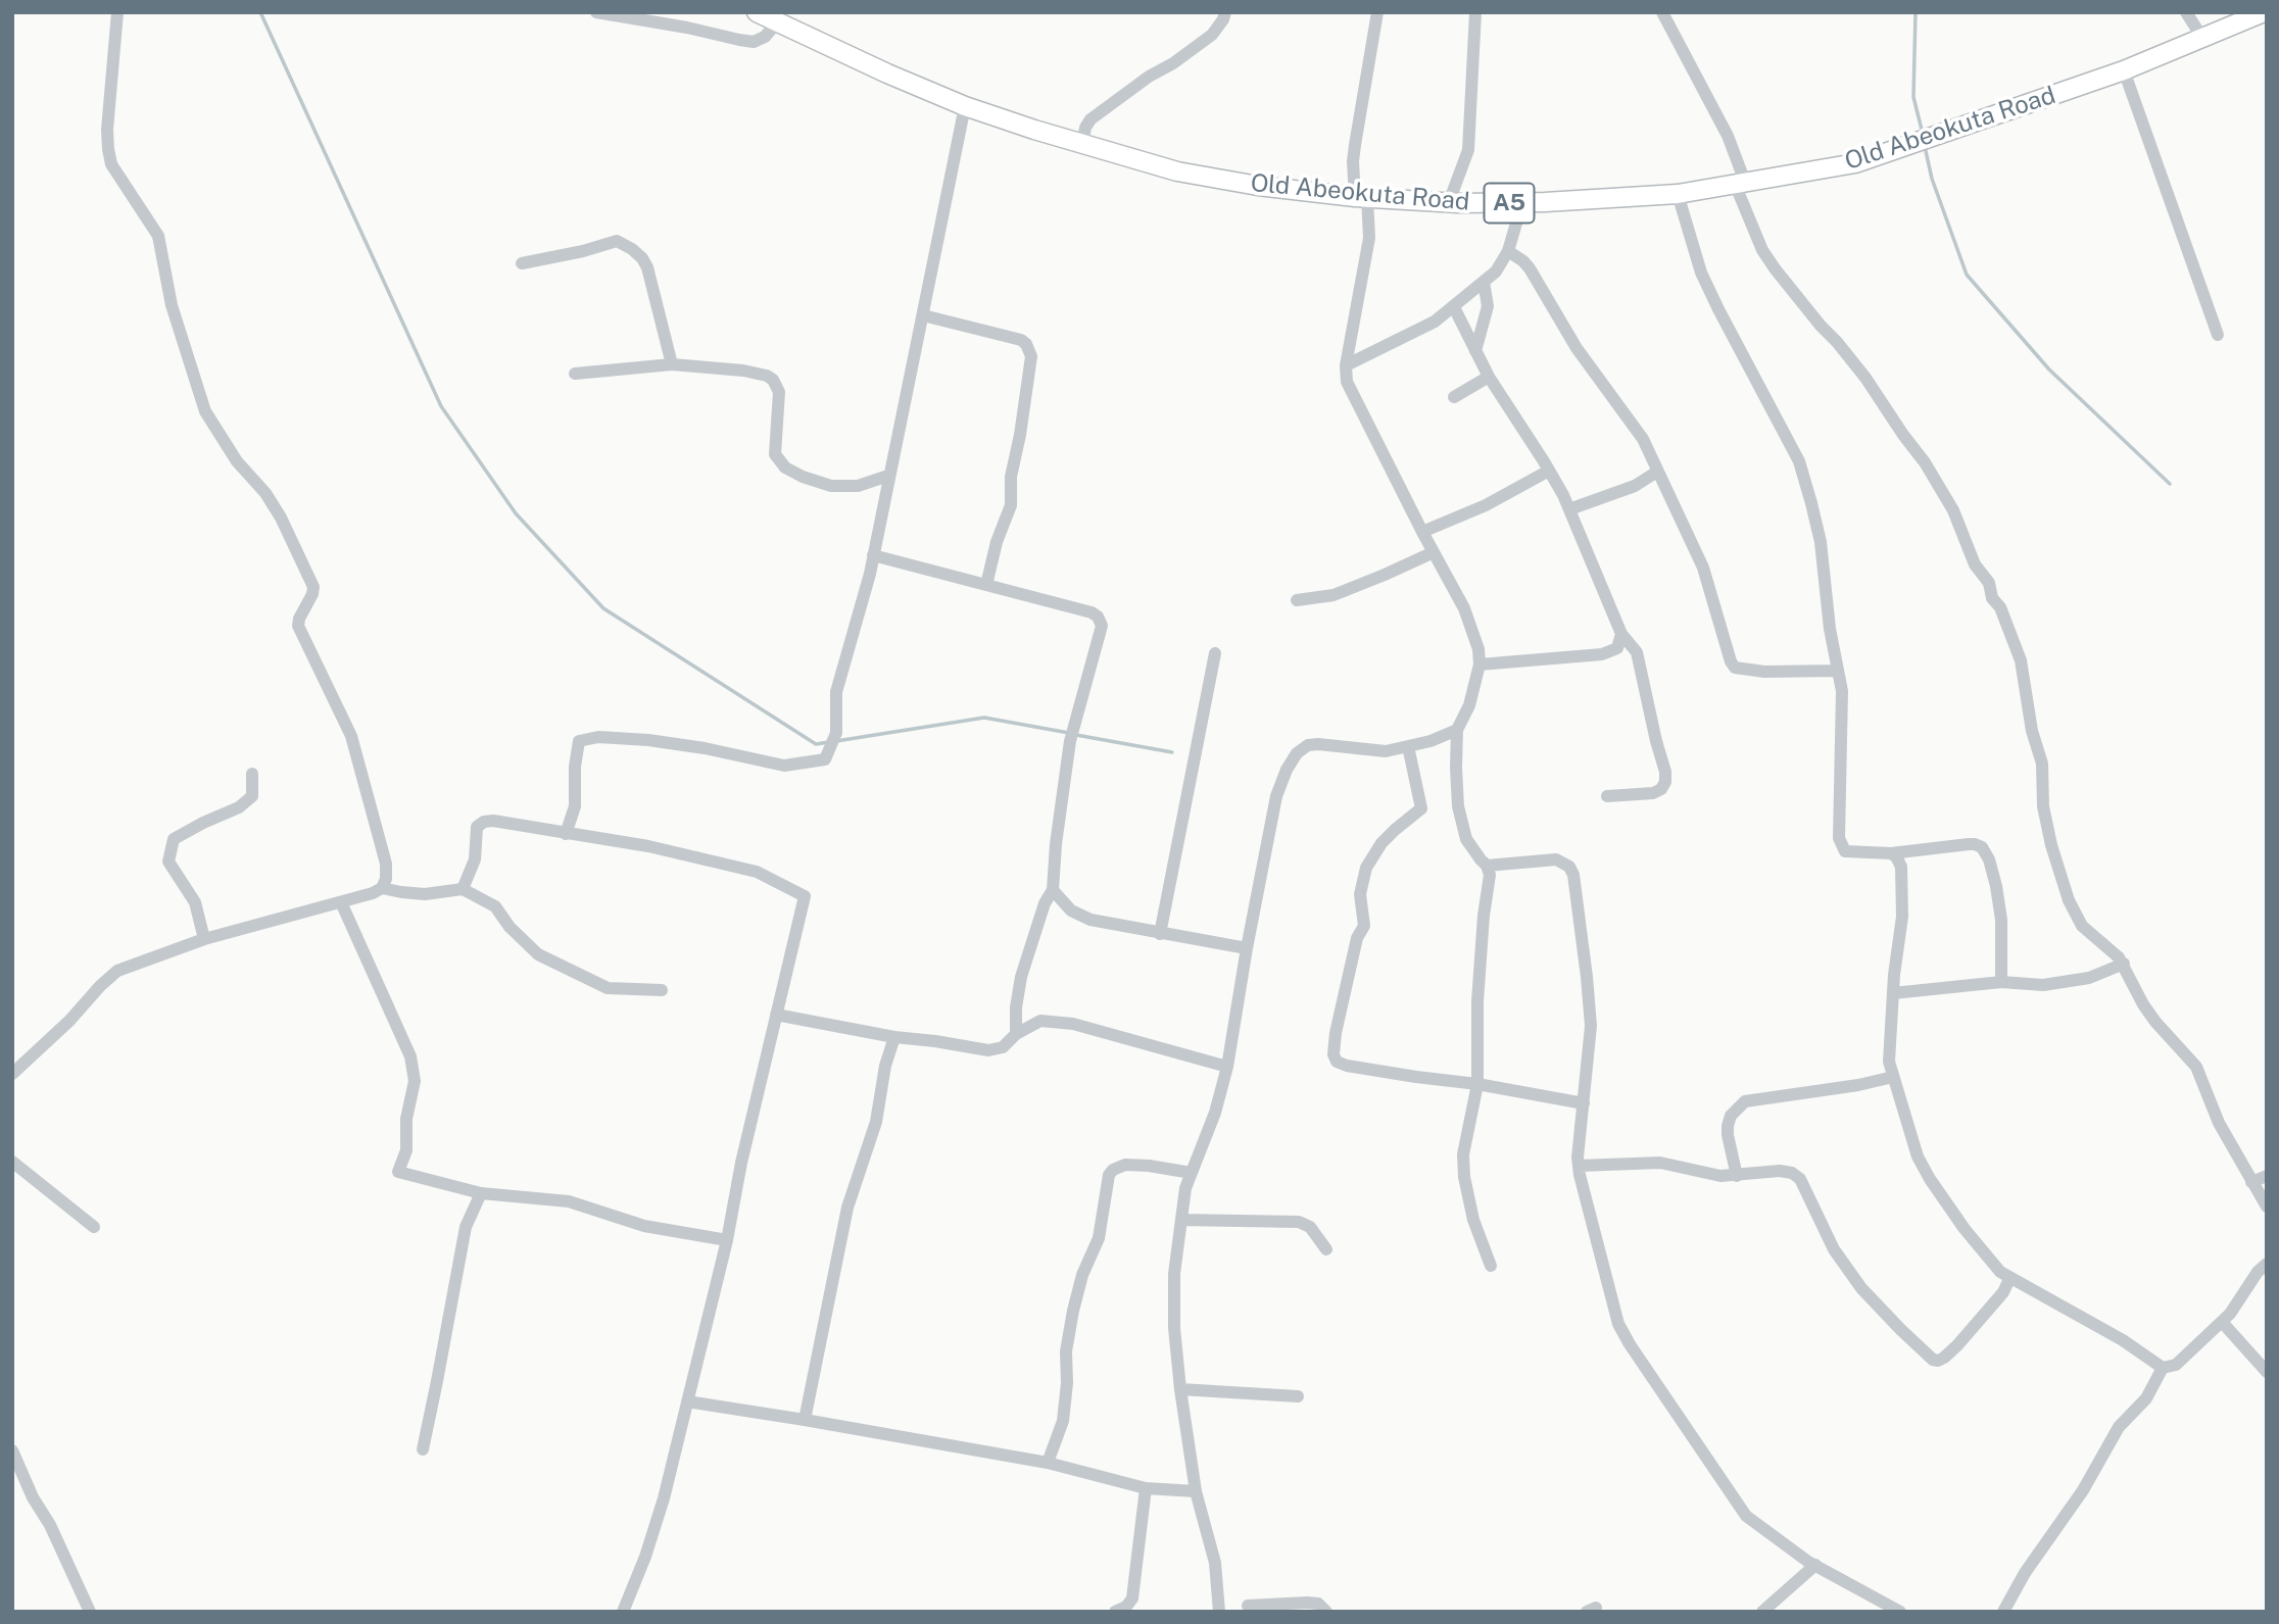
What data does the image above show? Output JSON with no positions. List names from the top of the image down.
{
  "streets": {
    "highway": ["Old Abeokuta Road", "A5"]
  }
}
